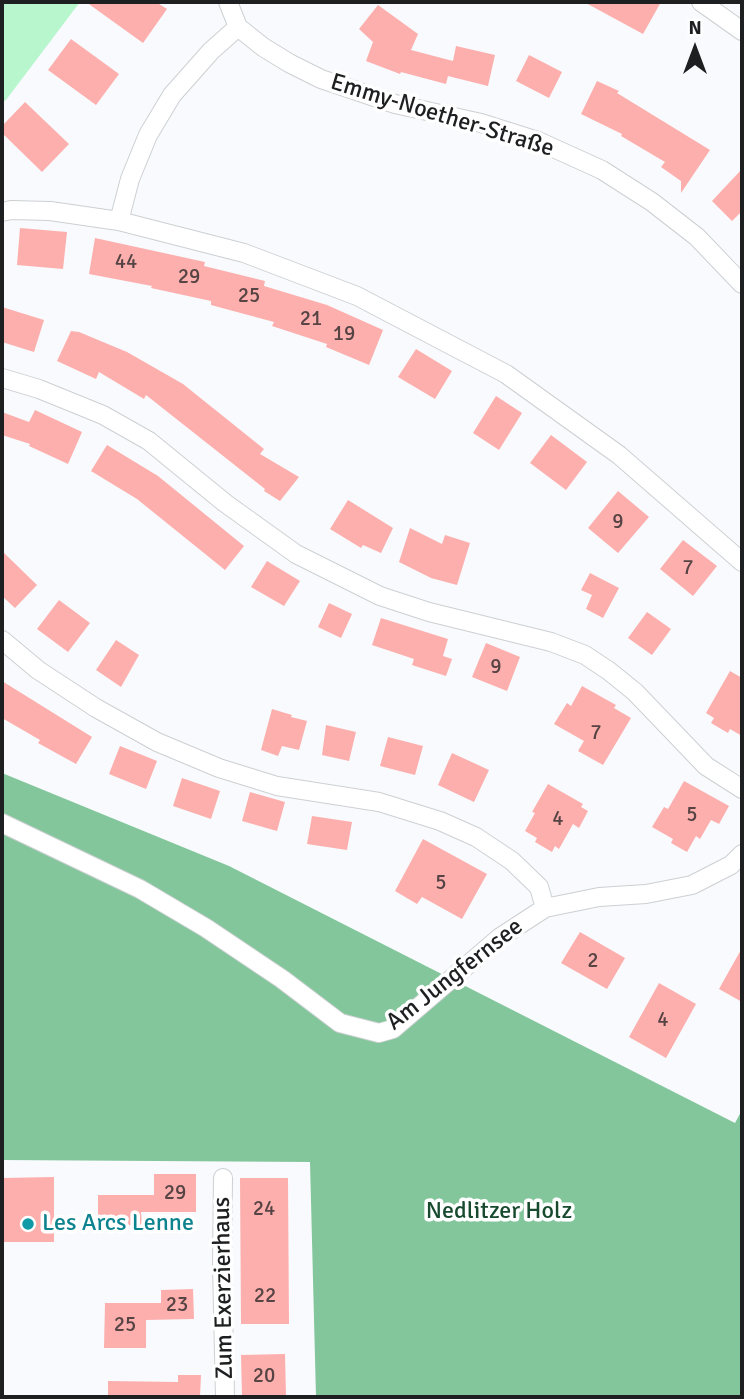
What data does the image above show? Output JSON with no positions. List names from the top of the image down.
{
  "streets": {
    "street": ["Emmy-Noether-Straße", "Am Jungfernsee", "Zum Exerzierhaus"]
  },
  "parks": ["Nedlitzer Holz"],
  "places": ["Les Arcs Lenne"],
  "house_numbers": [
    "44",
    "29",
    "25",
    "21",
    "19",
    "9",
    "7",
    "9",
    "7",
    "5",
    "4",
    "5",
    "2",
    "4",
    "29",
    "24",
    "22",
    "23",
    "25",
    "20"
  ],
  "north": "top"
}
